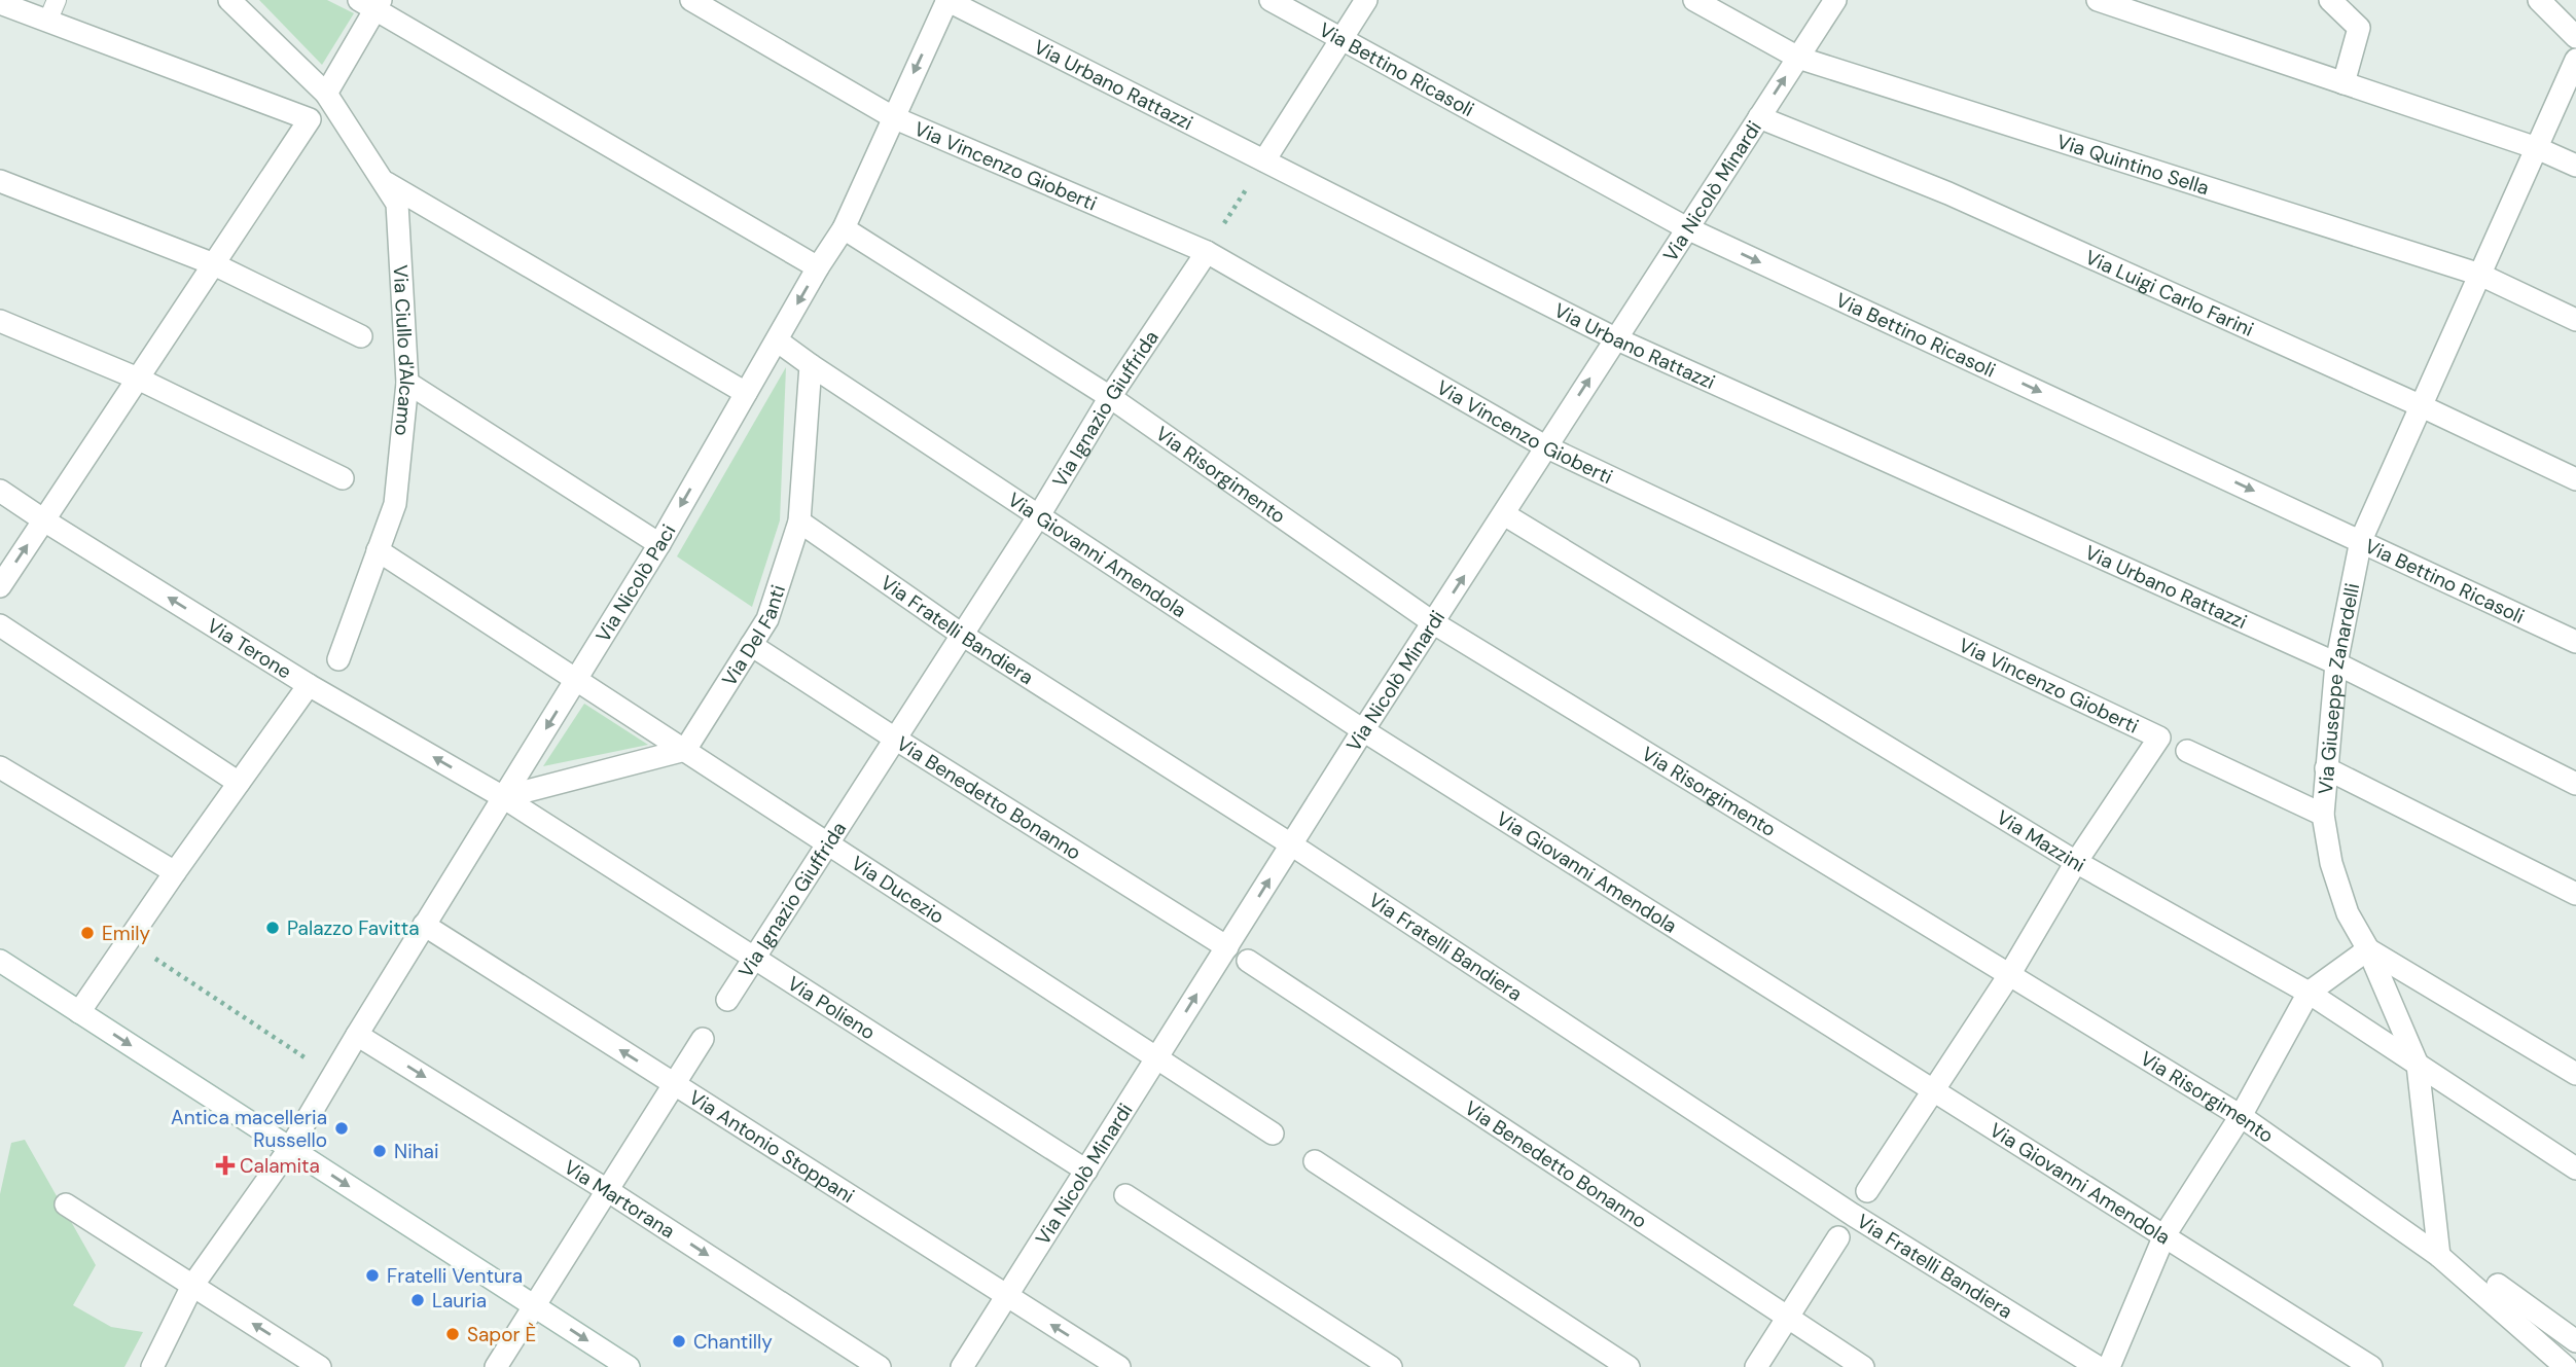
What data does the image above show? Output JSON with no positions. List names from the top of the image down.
{
  "streets": {
    "street": [
      "Via Bettino Ricasoli",
      "Via Urbano Rattazzi",
      "Via Quintino Sella",
      "Via Vincenzo Gioberti",
      "Via Nicolò Minardi",
      "Via Luigi Carlo Farini",
      "Via Ciullo d'Alcamo",
      "Via Ignazio Giuffrida",
      "Via Risorgimento",
      "Via Giovanni Amendola",
      "Via Nicolò Paci",
      "Via Fratelli Bandiera",
      "Via Del Fanti",
      "Via Terone",
      "Via Giuseppe Zanardelli",
      "Via Benedetto Bonanno",
      "Via Mazzini",
      "Via Ducezio",
      "Via Polieno",
      "Via Antonio Stoppani",
      "Via Martorana"
    ]
  },
  "crossings": [
    ["Via Bettino Ricasoli", "Via Nicolò Minardi"],
    ["Via Bettino Ricasoli", "Via Giuseppe Zanardelli"],
    ["Via Urbano Rattazzi", "Via Nicolò Minardi"],
    ["Via Urbano Rattazzi", "Via Nicolò Paci"],
    ["Via Urbano Rattazzi", "Via Giuseppe Zanardelli"],
    ["Via Quintino Sella", "Via Nicolò Minardi"],
    ["Via Quintino Sella", "Via Giuseppe Zanardelli"],
    ["Via Vincenzo Gioberti", "Via Nicolò Minardi"],
    ["Via Vincenzo Gioberti", "Via Ignazio Giuffrida"],
    ["Via Vincenzo Gioberti", "Via Nicolò Paci"],
    ["Via Vincenzo Gioberti", "Via Mazzini"],
    ["Via Nicolò Minardi", "Via Luigi Carlo Farini"],
    ["Via Nicolò Minardi", "Via Risorgimento"],
    ["Via Nicolò Minardi", "Via Giovanni Amendola"],
    ["Via Nicolò Minardi", "Via Fratelli Bandiera"],
    ["Via Nicolò Minardi", "Via Benedetto Bonanno"],
    ["Via Nicolò Minardi", "Via Mazzini"],
    ["Via Nicolò Minardi", "Via Ducezio"],
    ["Via Nicolò Minardi", "Via Polieno"],
    ["Via Nicolò Minardi", "Via Antonio Stoppani"],
    ["Via Luigi Carlo Farini", "Via Giuseppe Zanardelli"],
    ["Via Ciullo d'Alcamo", "Via Ducezio"],
    ["Via Ignazio Giuffrida", "Via Risorgimento"],
    ["Via Ignazio Giuffrida", "Via Giovanni Amendola"],
    ["Via Ignazio Giuffrida", "Via Fratelli Bandiera"],
    ["Via Ignazio Giuffrida", "Via Benedetto Bonanno"],
    ["Via Ignazio Giuffrida", "Via Ducezio"],
    ["Via Ignazio Giuffrida", "Via Polieno"],
    ["Via Risorgimento", "Via Nicolò Paci"],
    ["Via Risorgimento", "Via Giuseppe Zanardelli"],
    ["Via Giovanni Amendola", "Via Del Fanti"],
    ["Via Nicolò Paci", "Via Terone"],
    ["Via Nicolò Paci", "Via Ducezio"],
    ["Via Nicolò Paci", "Via Polieno"],
    ["Via Nicolò Paci", "Via Antonio Stoppani"],
    ["Via Nicolò Paci", "Via Martorana"],
    ["Via Fratelli Bandiera", "Via Del Fanti"],
    ["Via Del Fanti", "Via Benedetto Bonanno"],
    ["Via Del Fanti", "Via Ducezio"],
    ["Via Terone", "Via Polieno"],
    ["Via Giuseppe Zanardelli", "Via Mazzini"]
  ],
  "one_way": ["Via Bettino Ricasoli", "Via Nicolò Minardi", "Via Antonio Stoppani"],
  "places": {
    "other": [
      "Palazzo Favitta",
      "Emily",
      "Antica macelleria Russello",
      "Nihai",
      "Fratelli Ventura",
      "Lauria",
      "Sapor È",
      "Chantilly"
    ],
    "health": ["Calamita"]
  }
}
